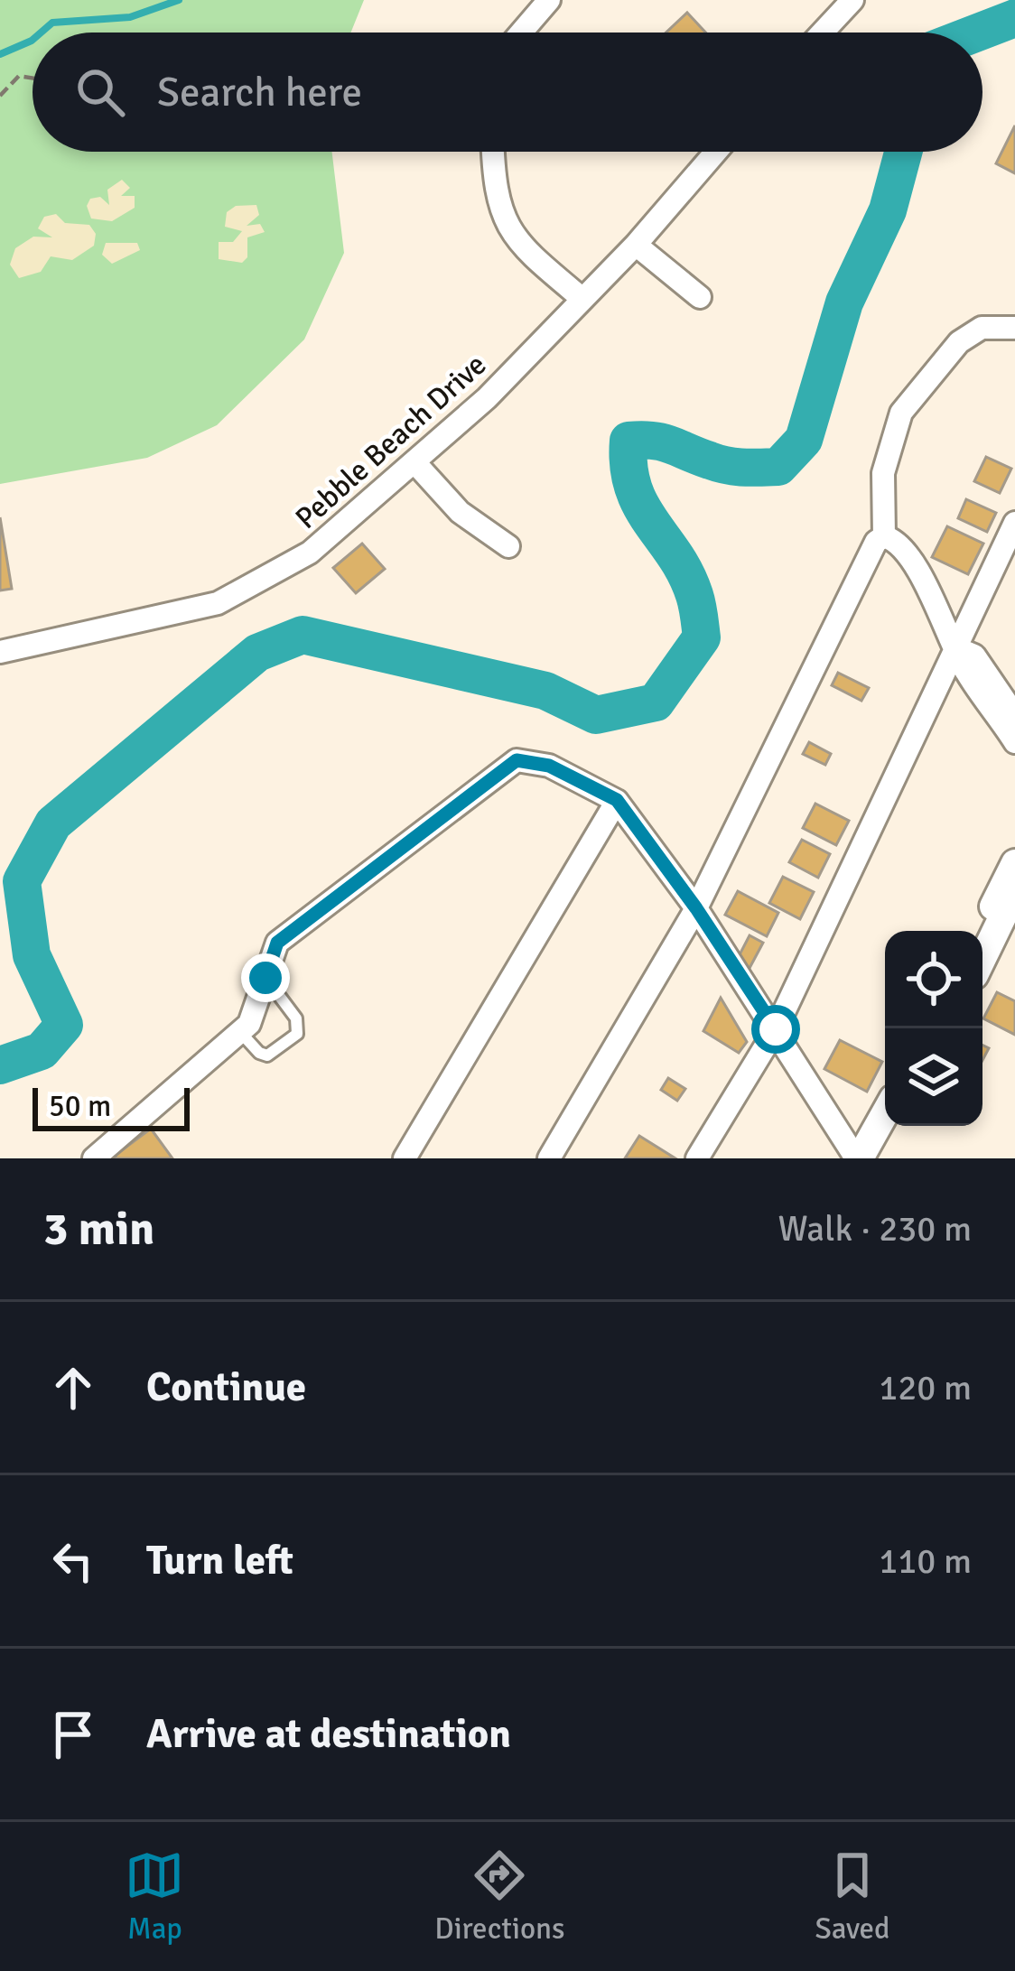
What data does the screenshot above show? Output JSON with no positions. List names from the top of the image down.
{
  "streets": {
    "street": ["Pebble Beach Drive"]
  },
  "scale_bar": "50 m",
  "page": {
    "search": "Search here",
    "scale": "50 m",
    "heading": ["3 min", "Walk · 230 m"],
    "list": [
      ["Continue", "120 m"],
      ["Turn left", "110 m"],
      "Arrive at destination"
    ],
    "nav": ["Map", "Directions", "Saved"]
  }
}
